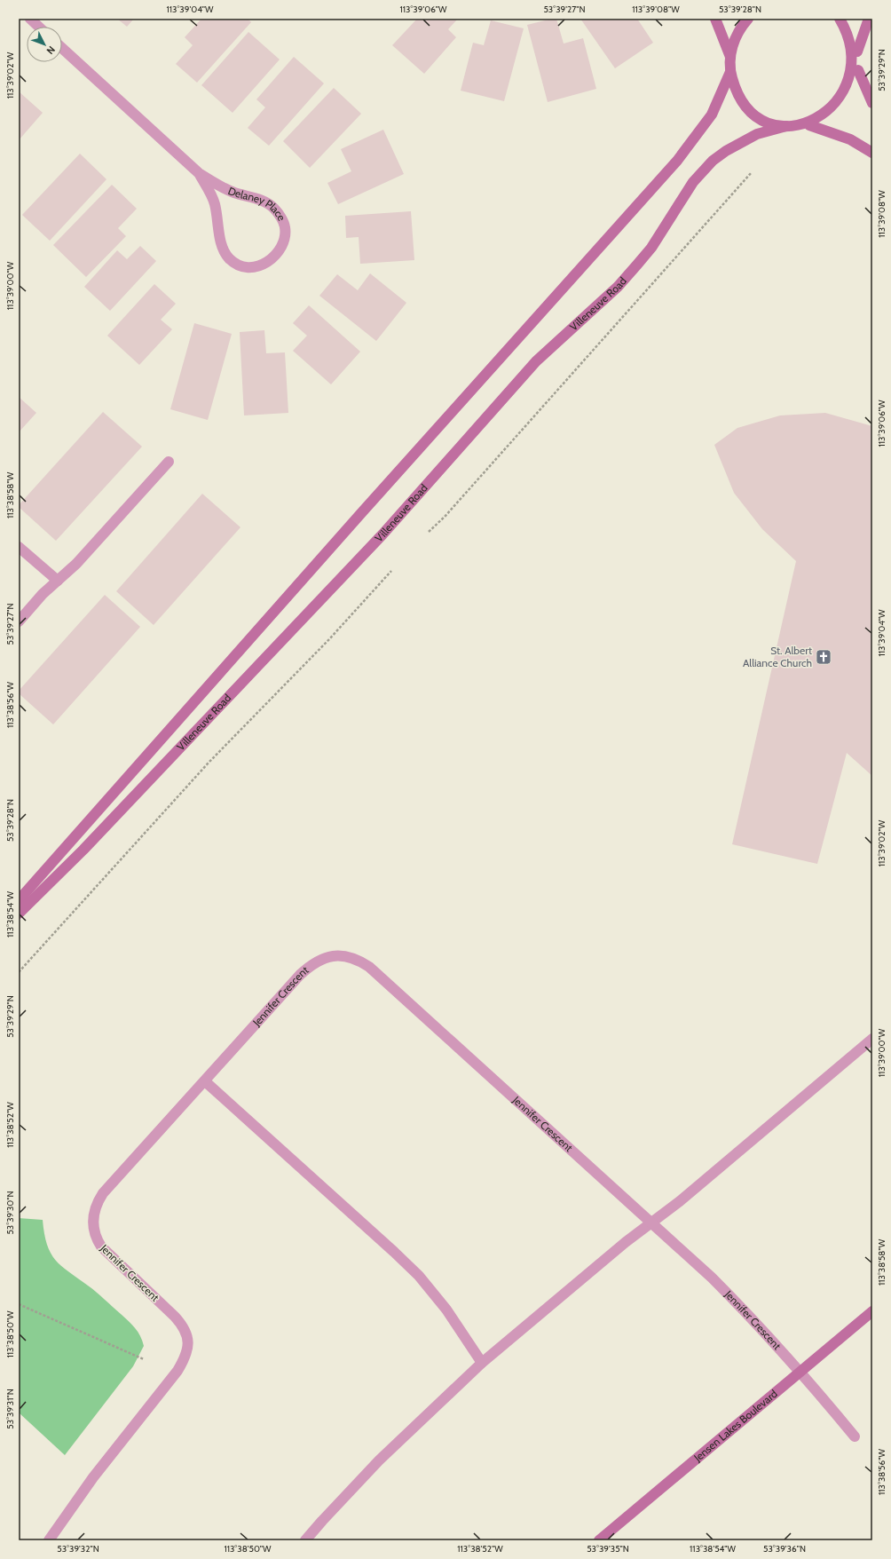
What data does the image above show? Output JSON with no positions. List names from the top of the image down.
{
  "streets": {
    "main road": ["Villeneuve Road", "Jensen Lakes Boulevard"],
    "street": ["Delaney Place", "Jennifer Crescent"]
  },
  "crossings": [
    ["Jennifer Crescent", "Jensen Lakes Boulevard"]
  ],
  "places": {
    "church": ["St. Albert Alliance Church"]
  },
  "north": "bottom right",
  "coordinates": [
    "113°39'04\"W",
    "113°39'06\"W",
    "53°39'27\"N",
    "113°39'08\"W",
    "53°39'28\"N",
    "53°39'29\"N",
    "113°39'02\"W",
    "113°39'00\"W",
    "113°38'58\"W",
    "113°38'56\"W",
    "113°38'54\"W",
    "113°38'52\"W",
    "53°39'30\"N",
    "113°38'50\"W",
    "53°39'31\"N",
    "53°39'32\"N",
    "53°39'35\"N",
    "53°39'36\"N"
  ]
}
